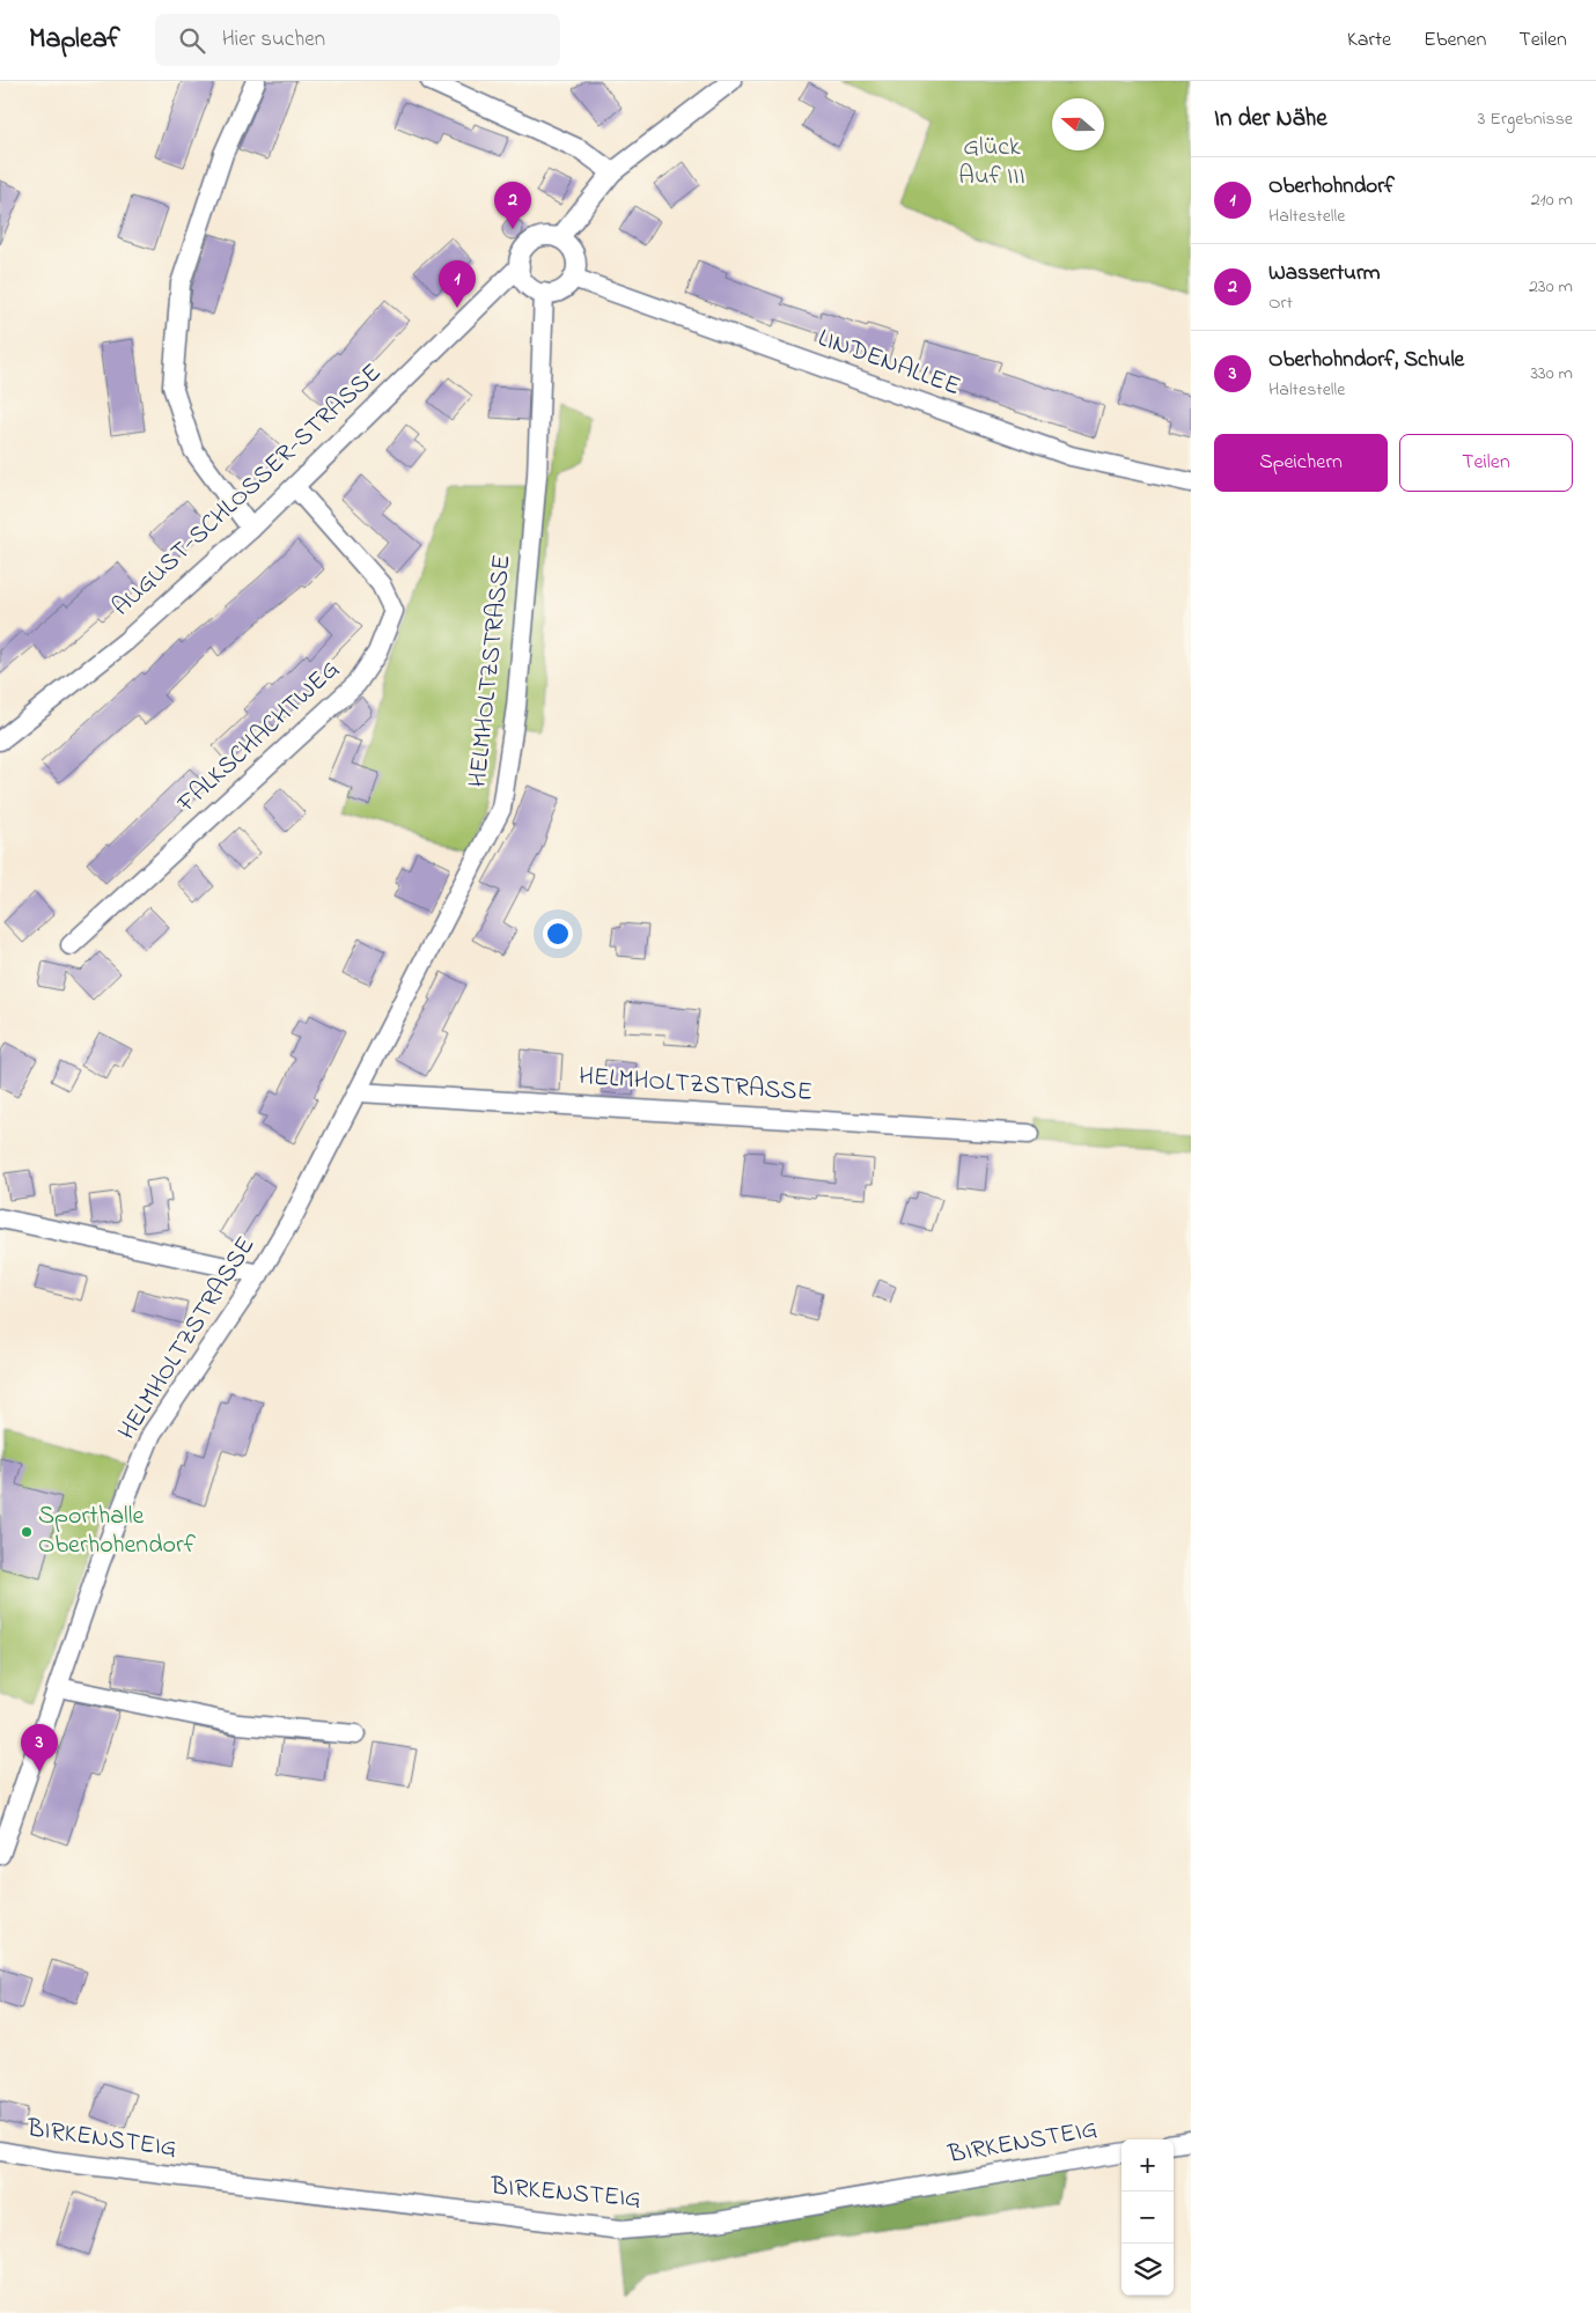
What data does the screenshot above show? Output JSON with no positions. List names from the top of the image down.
{
  "streets": {
    "street": [
      "LINDENALLEE",
      "AUGUST-SCHLOSSER-STRASSE",
      "HELMHOLTZSTRASSE",
      "FALKSCHACHTWEG",
      "BIRKENSTEIG"
    ]
  },
  "crossings": [
    ["LINDENALLEE", "AUGUST-SCHLOSSER-STRASSE"],
    ["LINDENALLEE", "HELMHOLTZSTRASSE"],
    ["AUGUST-SCHLOSSER-STRASSE", "HELMHOLTZSTRASSE"],
    ["AUGUST-SCHLOSSER-STRASSE", "FALKSCHACHTWEG"]
  ],
  "parks": ["Glück Auf III"],
  "places": ["Sporthalle Oberhohendorf"],
  "north": "left",
  "page": {
    "header": "Mapleaf",
    "search": "Hier suchen",
    "nav": ["Karte", "Ebenen", "Teilen"],
    "heading": ["In der Nähe", "3 Ergebnisse"],
    "list": [
      {
        "mark": "1",
        "name": "Oberhohndorf",
        "note": "Haltestelle",
        "value": "210 m"
      },
      {
        "mark": "2",
        "name": "Wasserturm",
        "note": "Ort",
        "value": "230 m"
      },
      {
        "mark": "3",
        "name": "Oberhohndorf, Schule",
        "note": "Haltestelle",
        "value": "330 m"
      }
    ],
    "pins": ["2", "1", "3"],
    "buttons": ["Speichern", "Teilen"],
    "map_buttons": ["+", "−"]
  }
}
